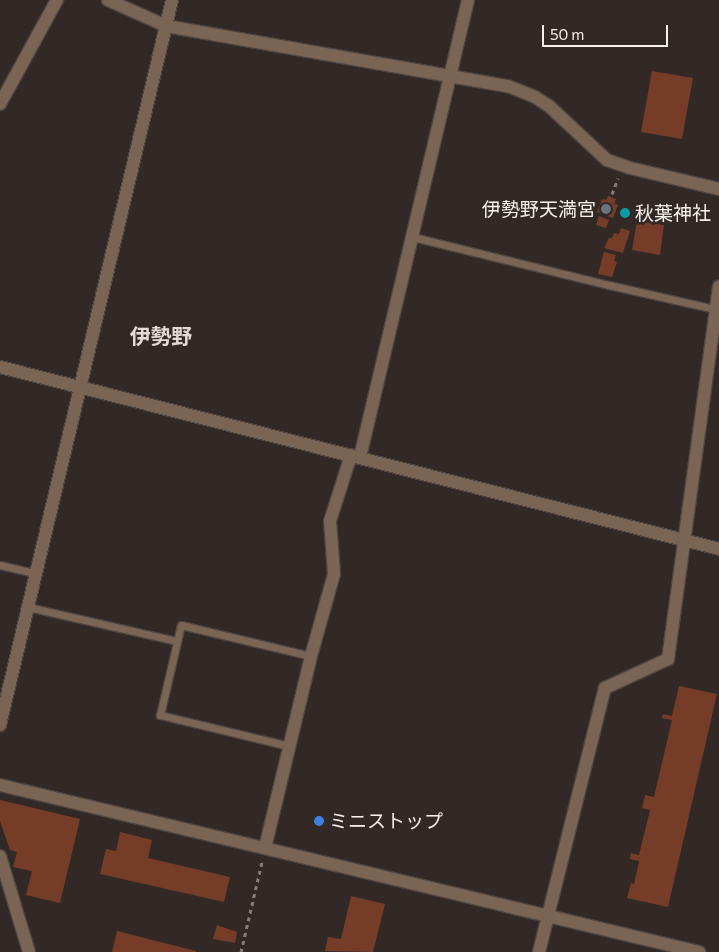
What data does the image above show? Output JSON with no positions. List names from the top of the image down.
{
  "districts": ["伊勢野"],
  "places": ["伊勢野天満宮", "秋葉神社", "ミニストップ"],
  "scale_bar": "50 m"
}
